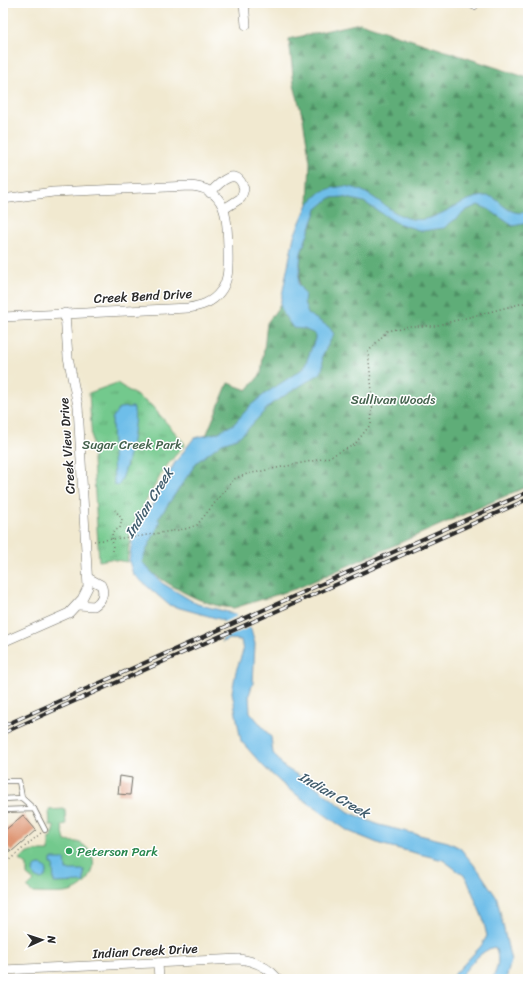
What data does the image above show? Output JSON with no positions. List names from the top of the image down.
{
  "streets": {
    "street": ["Creek Bend Drive", "Creek View Drive", "Indian Creek Drive"]
  },
  "crossings": [
    ["Creek Bend Drive", "Creek View Drive"]
  ],
  "water": ["Indian Creek"],
  "parks": ["Sullivan Woods", "Sugar Creek Park"],
  "places": ["Peterson Park"],
  "north": "right"
}
